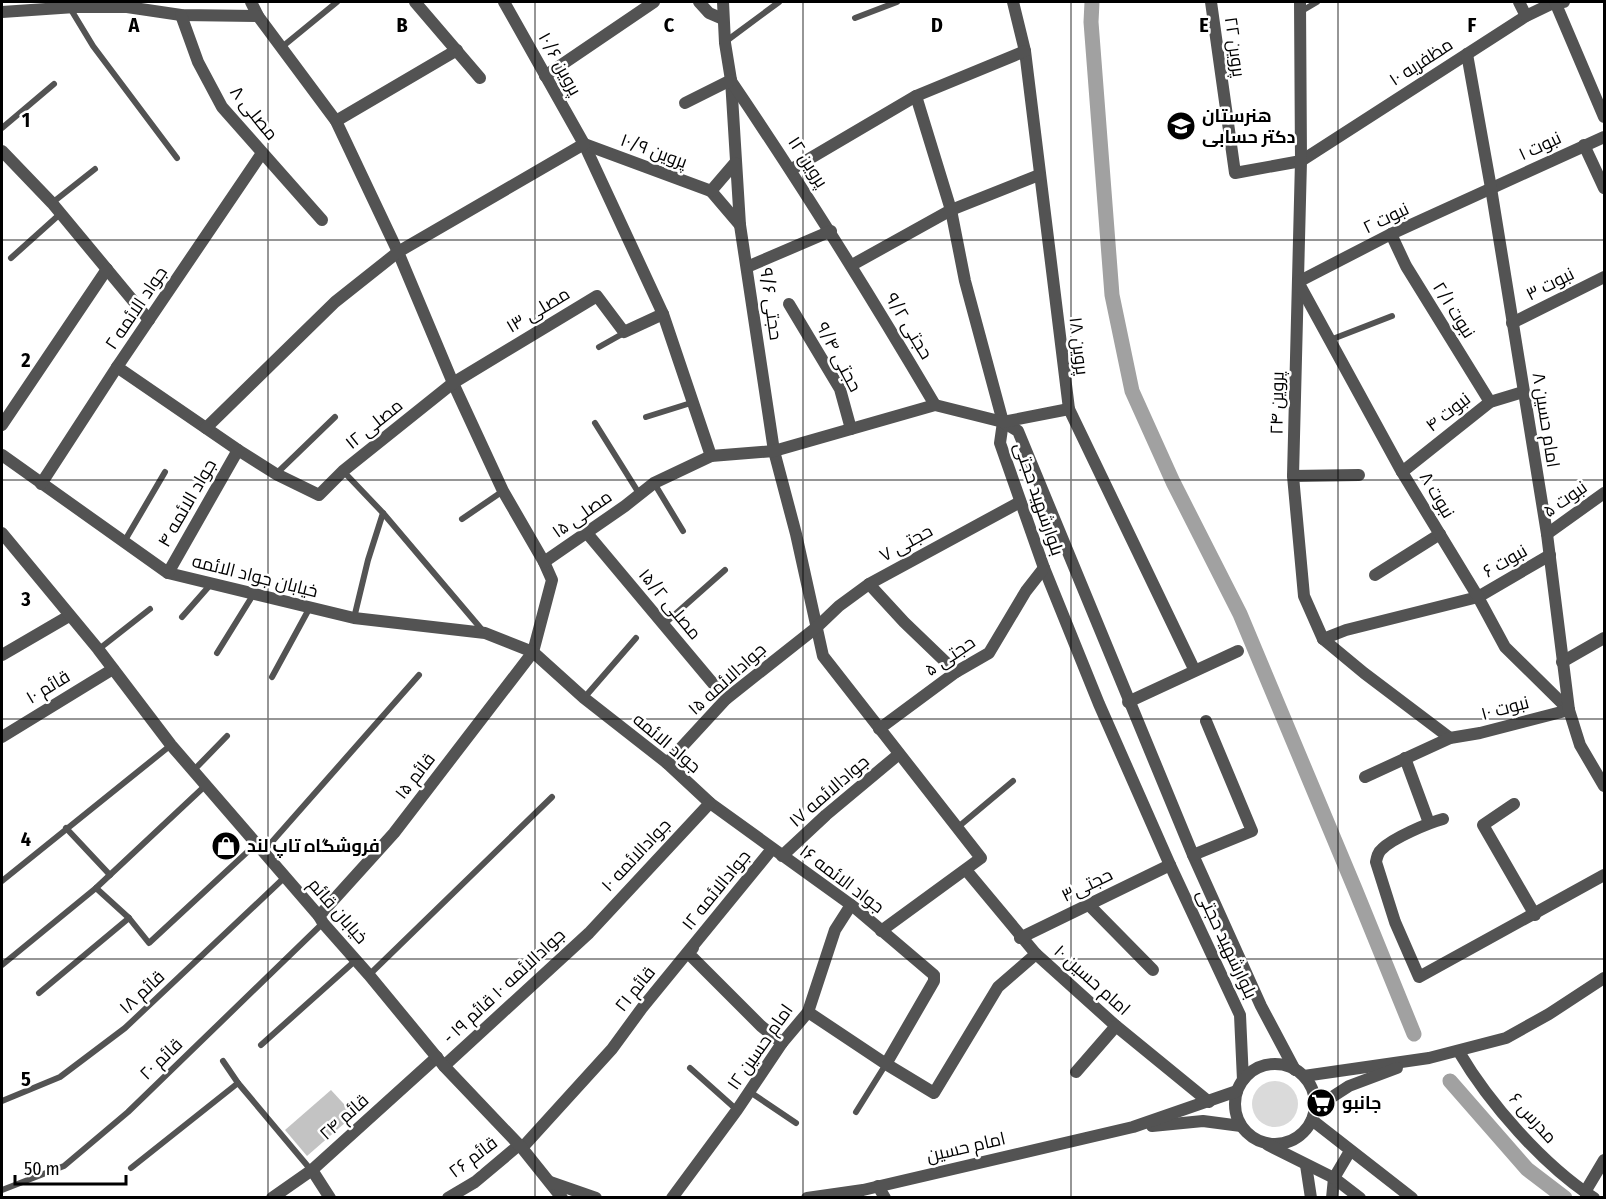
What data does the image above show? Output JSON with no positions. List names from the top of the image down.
{
  "streets": {
    "street": [
      "پروین ۲۲",
      "مظفریه ۱۰",
      "پروین ۱۰/۶",
      "مصلی ۸",
      "نبوت ۱",
      "پروین ۱۰/۹",
      "پروین ۱۲",
      "نبوت ۲",
      "نبوت ۳",
      "حجتی ۹/۶",
      "جواد الائمه ۲",
      "مصلی ۱۳",
      "نبوت ۲/۱",
      "حجتی ۹/۲",
      "پروین ۱۸",
      "حجتی ۹/۴",
      "پروین ۲۴",
      "نبوت ۴",
      "امام حسین ۸",
      "مصلی ۱۲",
      "نبوت ۸",
      "بلوارشهید حجتی",
      "نبوت ۵",
      "جواد الائمه ۴",
      "مصلی ۱۵",
      "حجتی ۷",
      "نبوت ۶",
      "خیابان جواد الائمه",
      "مصلی ۱۵/۲",
      "حجتی ۵",
      "جوادالائمه ۱۵",
      "قائم ۱۰",
      "نبوت ۱۰",
      "جواد الائمه",
      "قائم ۱۵",
      "جوادالائمه ۱۷",
      "جوادالائمه ۱۰",
      "جواد الائمه ۱۶",
      "حجتی۳",
      "خیابان قائم",
      "۱۰ امام حسین",
      "- جوادالائمه ۱۰ قائم ۱۹",
      "قائم ۲۱",
      "امام حسین ۱۲",
      "قائم ۲۴",
      "مدرس ۶",
      "امام حسین",
      "قائم ۲۶"
    ],
    "lane": ["قائم ۱۸", "قائم ۲۰"]
  },
  "crossings": [
    ["پروین ۲۲", "مظفریه ۱۰"],
    ["پروین ۲۲", "پروین ۲۴"],
    ["مظفریه ۱۰", "پروین ۲۴"],
    ["مظفریه ۱۰", "امام حسین ۸"],
    ["پروین ۱۰/۶", "پروین ۱۰/۹"],
    ["پروین ۱۰/۶", "مصلی ۱۵"],
    ["مصلی ۸", "جواد الائمه ۲"],
    ["نبوت ۱", "نبوت ۲"],
    ["نبوت ۱", "امام حسین ۸"],
    ["پروین ۱۲", "حجتی ۹/۶"],
    ["پروین ۱۲", "حجتی ۹/۲"],
    ["نبوت ۲", "نبوت ۲/۱"],
    ["نبوت ۲", "پروین ۲۴"],
    ["نبوت ۲", "امام حسین ۸"],
    ["نبوت ۲", "نبوت ۸"],
    ["نبوت ۳", "امام حسین ۸"],
    ["حجتی ۹/۶", "حجتی ۷"],
    ["حجتی ۹/۶", "حجتی ۵"],
    ["حجتی ۹/۶", "جوادالائمه ۱۵"],
    ["حجتی ۹/۶", "جوادالائمه ۱۷"],
    ["حجتی ۹/۶", "۱۰ امام حسین"],
    ["جواد الائمه ۲", "خیابان جواد الائمه"],
    ["مصلی ۱۳", "مصلی ۱۲"],
    ["نبوت ۲/۱", "نبوت ۴"],
    ["پروین ۲۴", "نبوت ۸"],
    ["پروین ۲۴", "نبوت ۶"],
    ["پروین ۲۴", "نبوت ۱۰"],
    ["نبوت ۴", "امام حسین ۸"],
    ["نبوت ۴", "نبوت ۸"],
    ["امام حسین ۸", "نبوت ۸"],
    ["امام حسین ۸", "نبوت ۵"],
    ["امام حسین ۸", "نبوت ۶"],
    ["امام حسین ۸", "نبوت ۱۰"],
    ["نبوت ۸", "نبوت ۶"],
    ["نبوت ۸", "نبوت ۱۰"],
    ["بلوارشهید حجتی", "حجتی ۷"],
    ["بلوارشهید حجتی", "حجتی ۵"],
    ["بلوارشهید حجتی", "حجتی۳"],
    ["بلوارشهید حجتی", "امام حسین"],
    ["جواد الائمه ۴", "خیابان جواد الائمه"],
    ["مصلی ۱۵", "مصلی ۱۵/۲"],
    ["حجتی ۷", "جوادالائمه ۱۵"],
    ["خیابان جواد الائمه", "جواد الائمه"],
    ["خیابان جواد الائمه", "قائم ۱۵"],
    ["مصلی ۱۵/۲", "جوادالائمه ۱۵"],
    ["جوادالائمه ۱۵", "جواد الائمه"],
    ["قائم ۱۰", "خیابان قائم"],
    ["جواد الائمه", "قائم ۱۵"],
    ["جواد الائمه", "جوادالائمه ۱۷"],
    ["جواد الائمه", "جوادالائمه ۱۰"],
    ["جواد الائمه", "جواد الائمه ۱۶"],
    ["جواد الائمه", "قائم ۲۱"],
    ["قائم ۱۵", "خیابان قائم"],
    ["قائم ۱۵", "قائم ۲۰"],
    ["جوادالائمه ۱۷", "جواد الائمه ۱۶"],
    ["جوادالائمه ۱۷", "قائم ۲۱"],
    ["جوادالائمه ۱۰", "- جوادالائمه ۱۰ قائم ۱۹"],
    ["جواد الائمه ۱۶", "قائم ۲۱"],
    ["جواد الائمه ۱۶", "امام حسین ۱۲"],
    ["حجتی۳", "۱۰ امام حسین"],
    ["خیابان قائم", "- جوادالائمه ۱۰ قائم ۱۹"],
    ["خیابان قائم", "قائم ۲۱"],
    ["خیابان قائم", "قائم ۱۸"],
    ["خیابان قائم", "قائم ۲۰"],
    ["خیابان قائم", "قائم ۲۴"],
    ["خیابان قائم", "قائم ۲۶"],
    ["۱۰ امام حسین", "امام حسین"],
    ["- جوادالائمه ۱۰ قائم ۱۹", "قائم ۲۴"],
    ["قائم ۲۱", "قائم ۲۶"]
  ],
  "places": {
    "school or university": ["هنرستان دکتر حسابی"],
    "shop": ["فروشگاه تاپ لند"],
    "supermarket": ["جانبو"]
  },
  "scale_bar": "50 m",
  "grid": {
    "columns": [
      "A",
      "B",
      "C",
      "D",
      "E",
      "F"
    ],
    "rows": [
      "1",
      "2",
      "3",
      "4",
      "5"
    ]
  }
}
